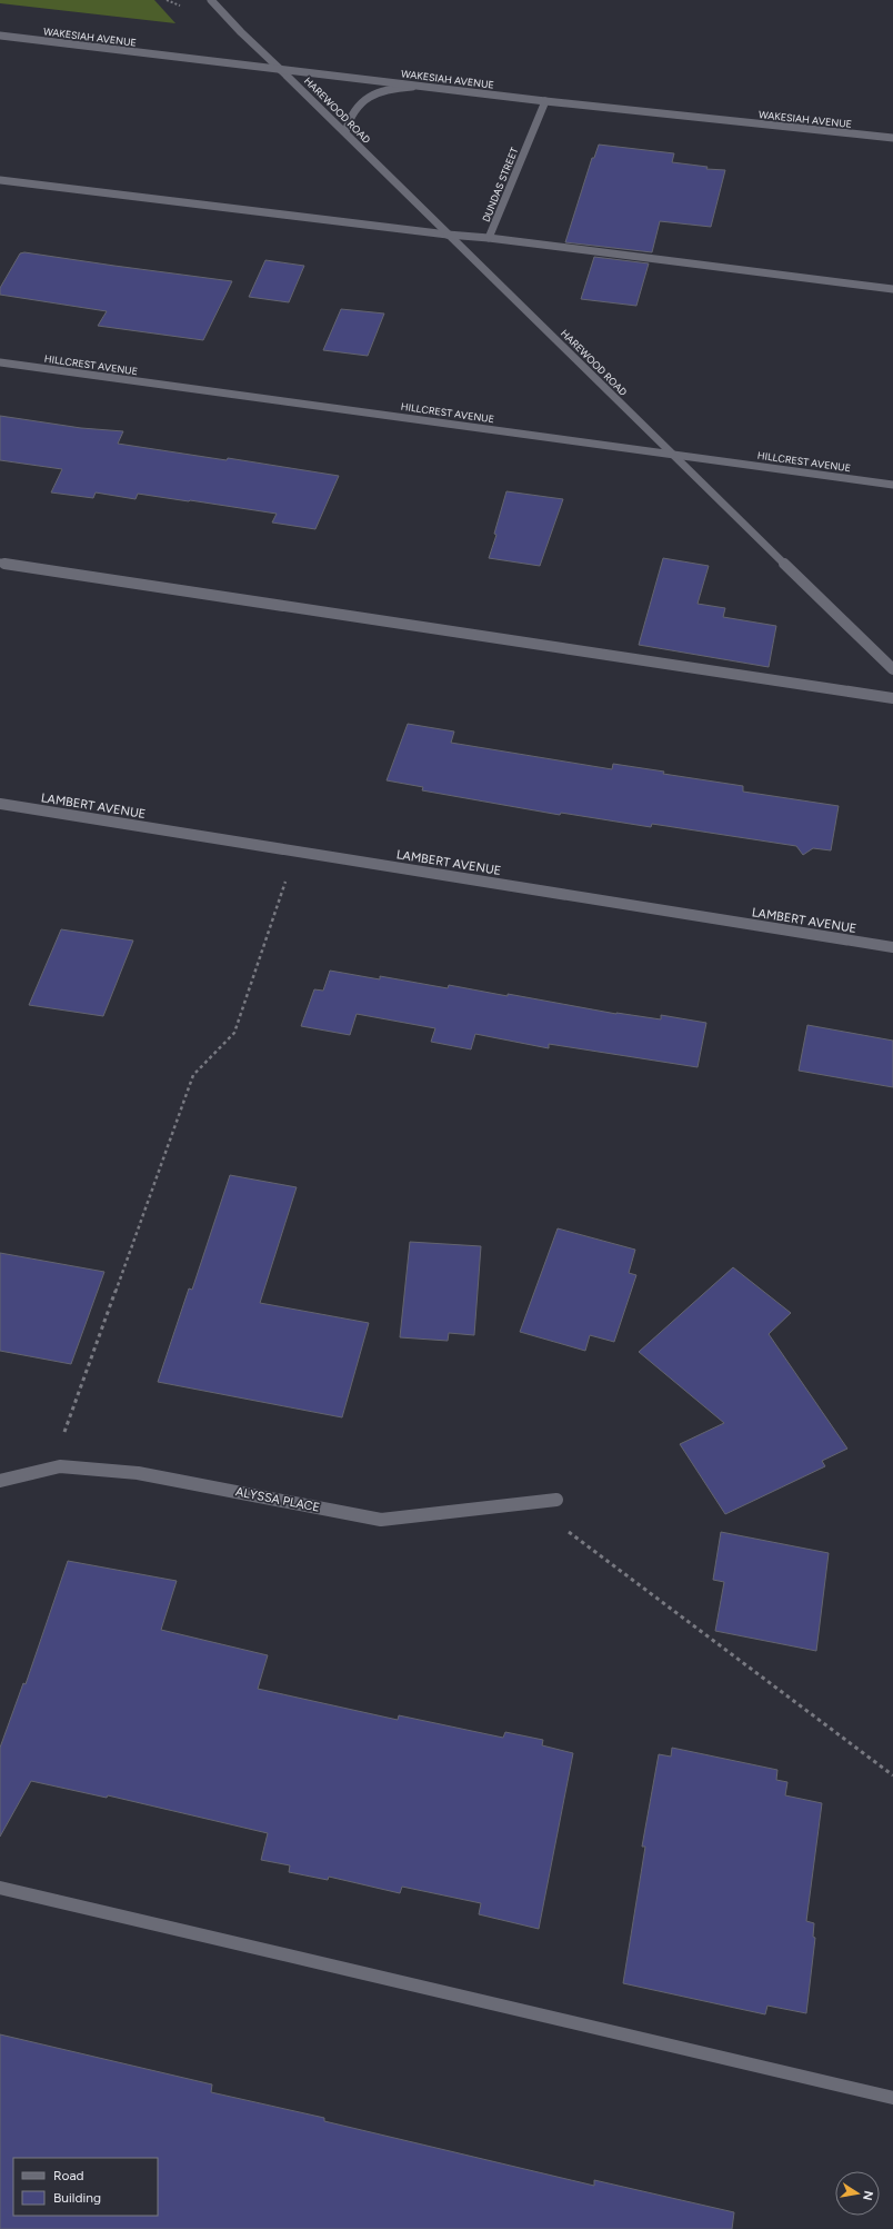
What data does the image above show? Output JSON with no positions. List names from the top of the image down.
{
  "streets": {
    "street": [
      "WAKESIAH AVENUE",
      "HAREWOOD ROAD",
      "DUNDAS STREET",
      "HILLCREST AVENUE",
      "LAMBERT AVENUE",
      "ALYSSA PLACE"
    ]
  },
  "crossings": [
    ["WAKESIAH AVENUE", "HAREWOOD ROAD"],
    ["WAKESIAH AVENUE", "DUNDAS STREET"],
    ["HAREWOOD ROAD", "DUNDAS STREET"],
    ["HAREWOOD ROAD", "HILLCREST AVENUE"]
  ],
  "legend": ["Road", "Building"],
  "north": "right"
}
